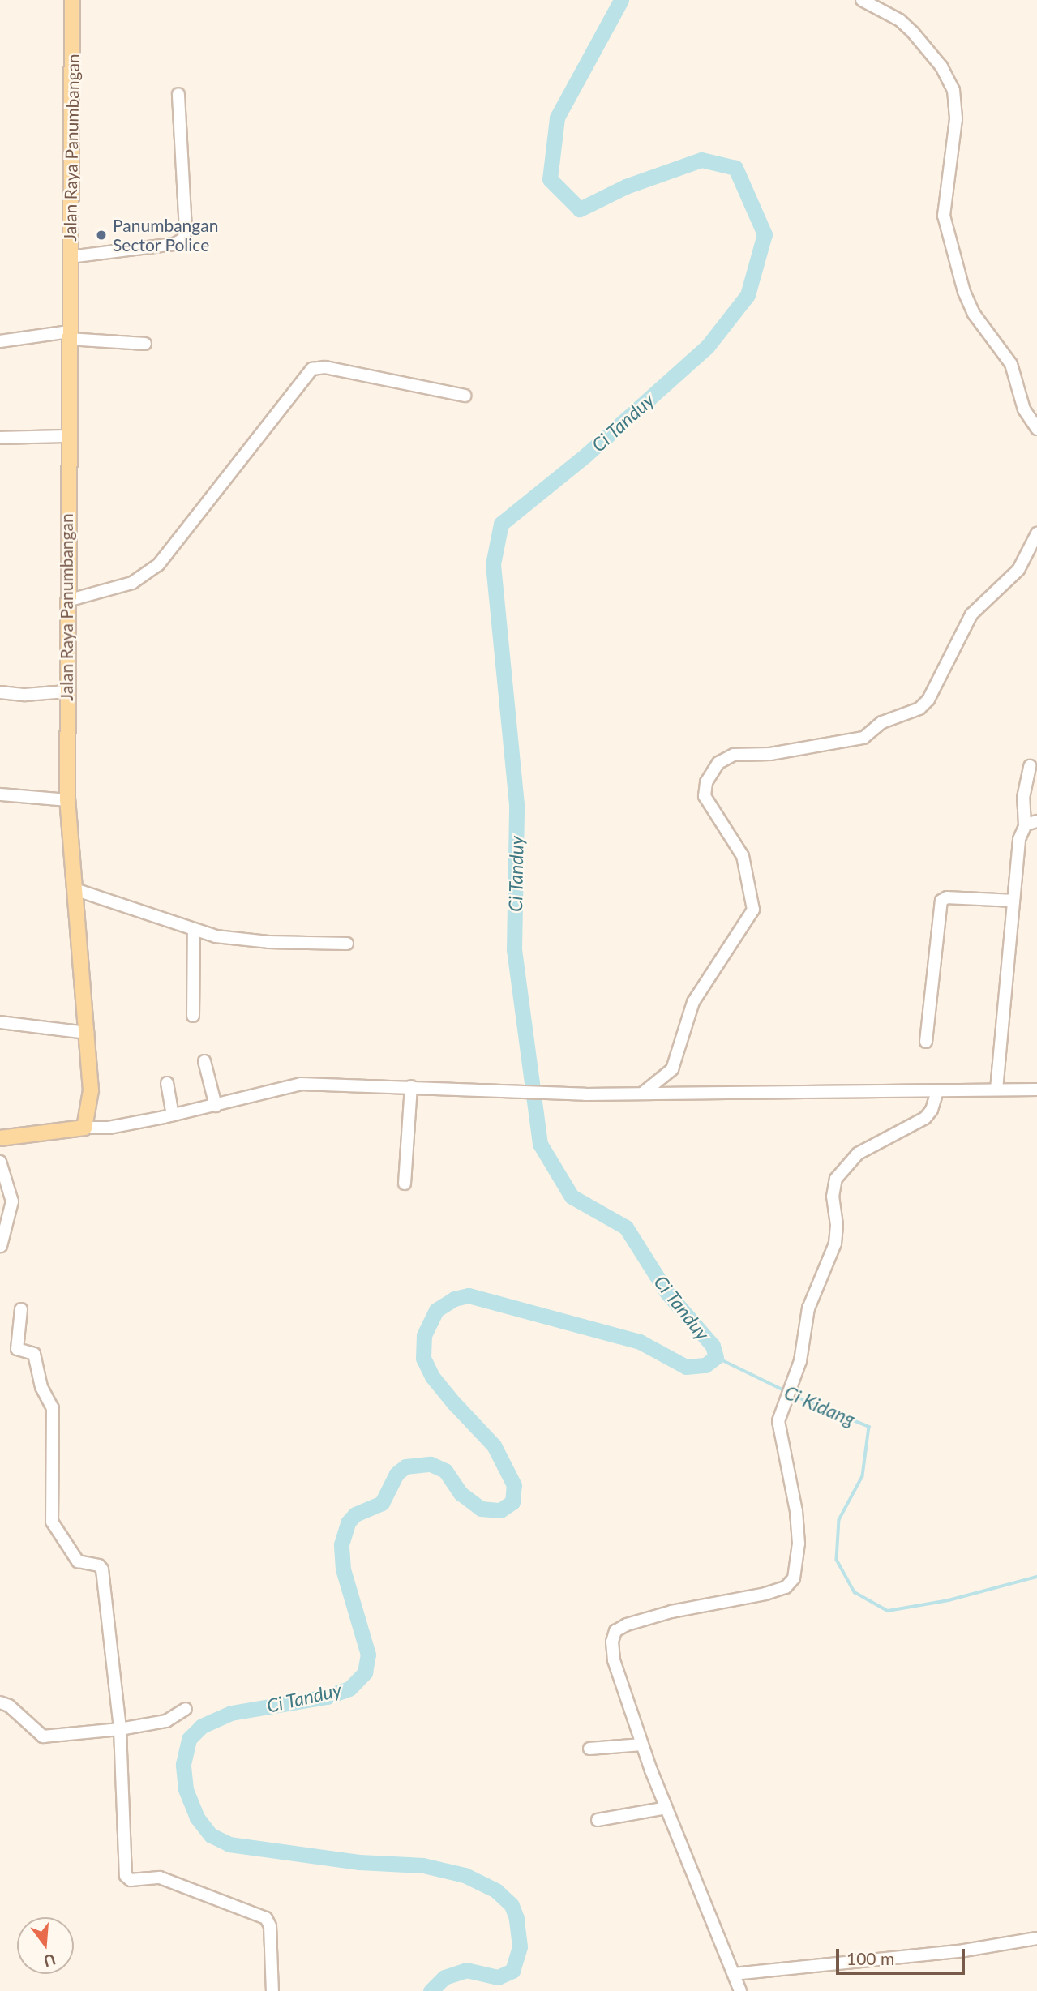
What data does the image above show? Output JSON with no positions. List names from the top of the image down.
{
  "streets": {
    "main road": ["Jalan Raya Panumbangan"]
  },
  "water": ["Ci Tanduy", "Ci Kidang"],
  "places": ["Panumbangan Sector Police"],
  "scale_bar": "100 m",
  "north": "bottom"
}
